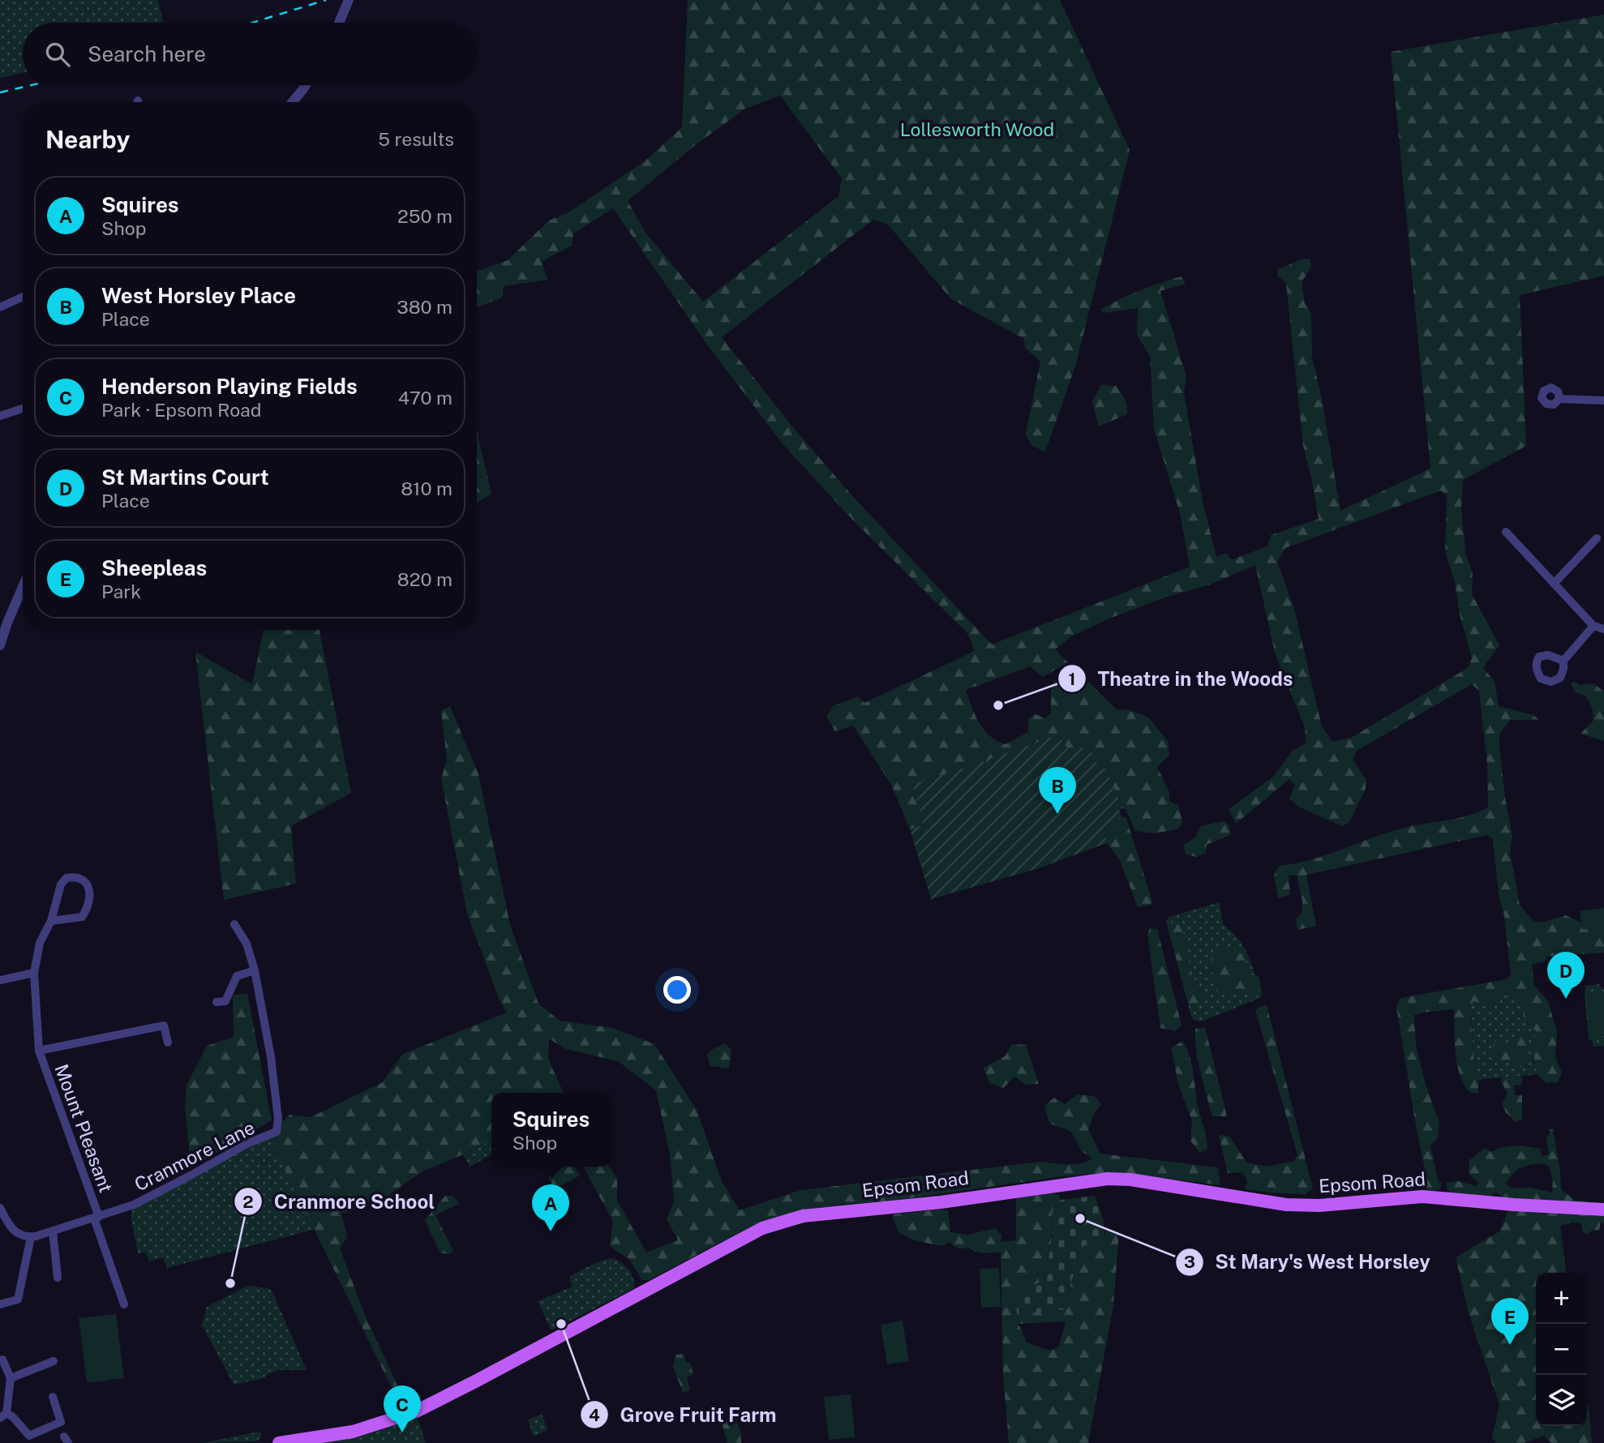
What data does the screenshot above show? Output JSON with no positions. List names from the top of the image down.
{
  "streets": {
    "main road": ["Epsom Road"],
    "street": ["Mount Pleasant", "Cranmore Lane"]
  },
  "crossings": [
    ["Mount Pleasant", "Cranmore Lane"]
  ],
  "parks": ["Lollesworth Wood"],
  "places": [
    "Theatre in the Woods",
    "St Mary's West Horsley",
    "Cranmore School",
    "Grove Fruit Farm"
  ],
  "page": {
    "search": "Search here",
    "heading": ["Nearby", "5 results"],
    "list": [
      {
        "mark": "A",
        "name": "Squires",
        "note": "Shop",
        "value": "250 m"
      },
      {
        "mark": "B",
        "name": "West Horsley Place",
        "note": "Place",
        "value": "380 m"
      },
      {
        "mark": "C",
        "name": "Henderson Playing Fields",
        "note": "Park · Epsom Road",
        "value": "470 m"
      },
      {
        "mark": "D",
        "name": "St Martins Court",
        "note": "Place",
        "value": "810 m"
      },
      {
        "mark": "E",
        "name": "Sheepleas",
        "note": "Park",
        "value": "820 m"
      }
    ],
    "pins": [
      "B",
      "D",
      "A",
      "E",
      "C"
    ],
    "popup": ["Squires", "Shop"],
    "map_buttons": ["+", "−"]
  }
}
